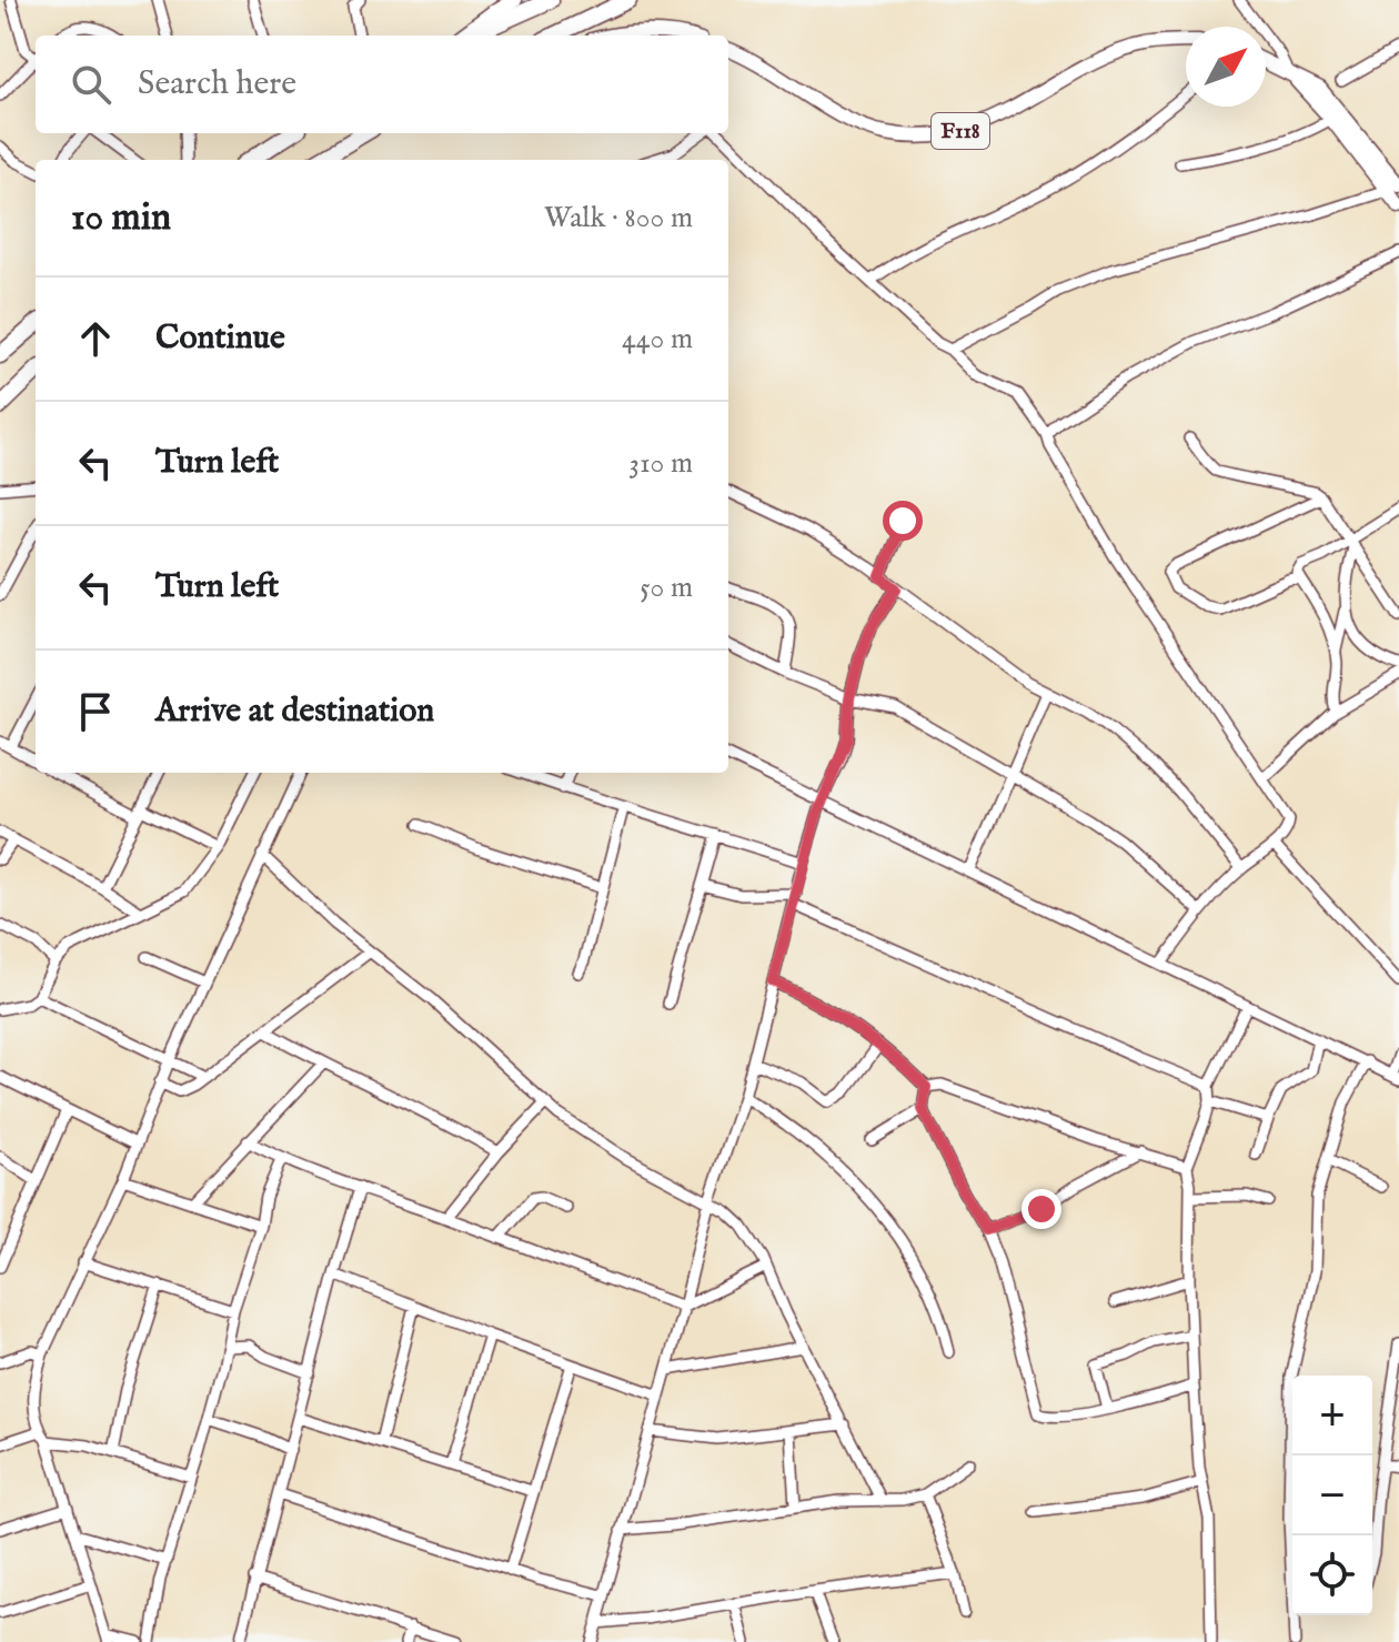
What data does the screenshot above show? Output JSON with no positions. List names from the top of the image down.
{
  "streets": {
    "main road": ["F118"]
  },
  "north": "top right",
  "page": {
    "search": "Search here",
    "heading": ["10 min", "Walk · 800 m"],
    "list": [
      ["Continue", "440 m"],
      ["Turn left", "310 m"],
      ["Turn left", "50 m"],
      "Arrive at destination"
    ],
    "map_buttons": ["+", "−"]
  }
}
